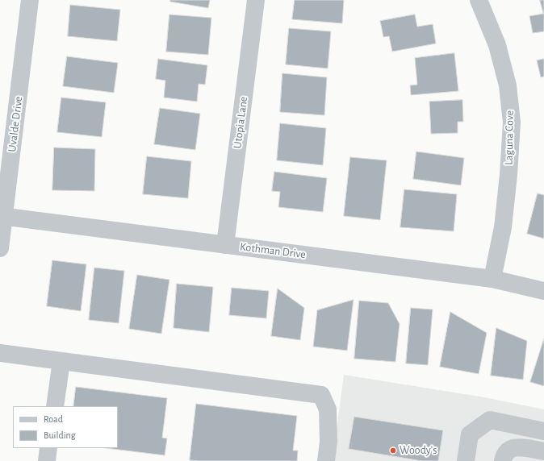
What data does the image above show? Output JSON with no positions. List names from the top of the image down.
{
  "streets": {
    "street": [
      "Utopia Lane",
      "Uvalde Drive",
      "Laguna Cove",
      "Kothman Drive"
    ]
  },
  "crossings": [
    ["Utopia Lane", "Kothman Drive"],
    ["Uvalde Drive", "Kothman Drive"],
    ["Laguna Cove", "Kothman Drive"]
  ],
  "places": ["Woody's"],
  "legend": ["Road", "Building"]
}
